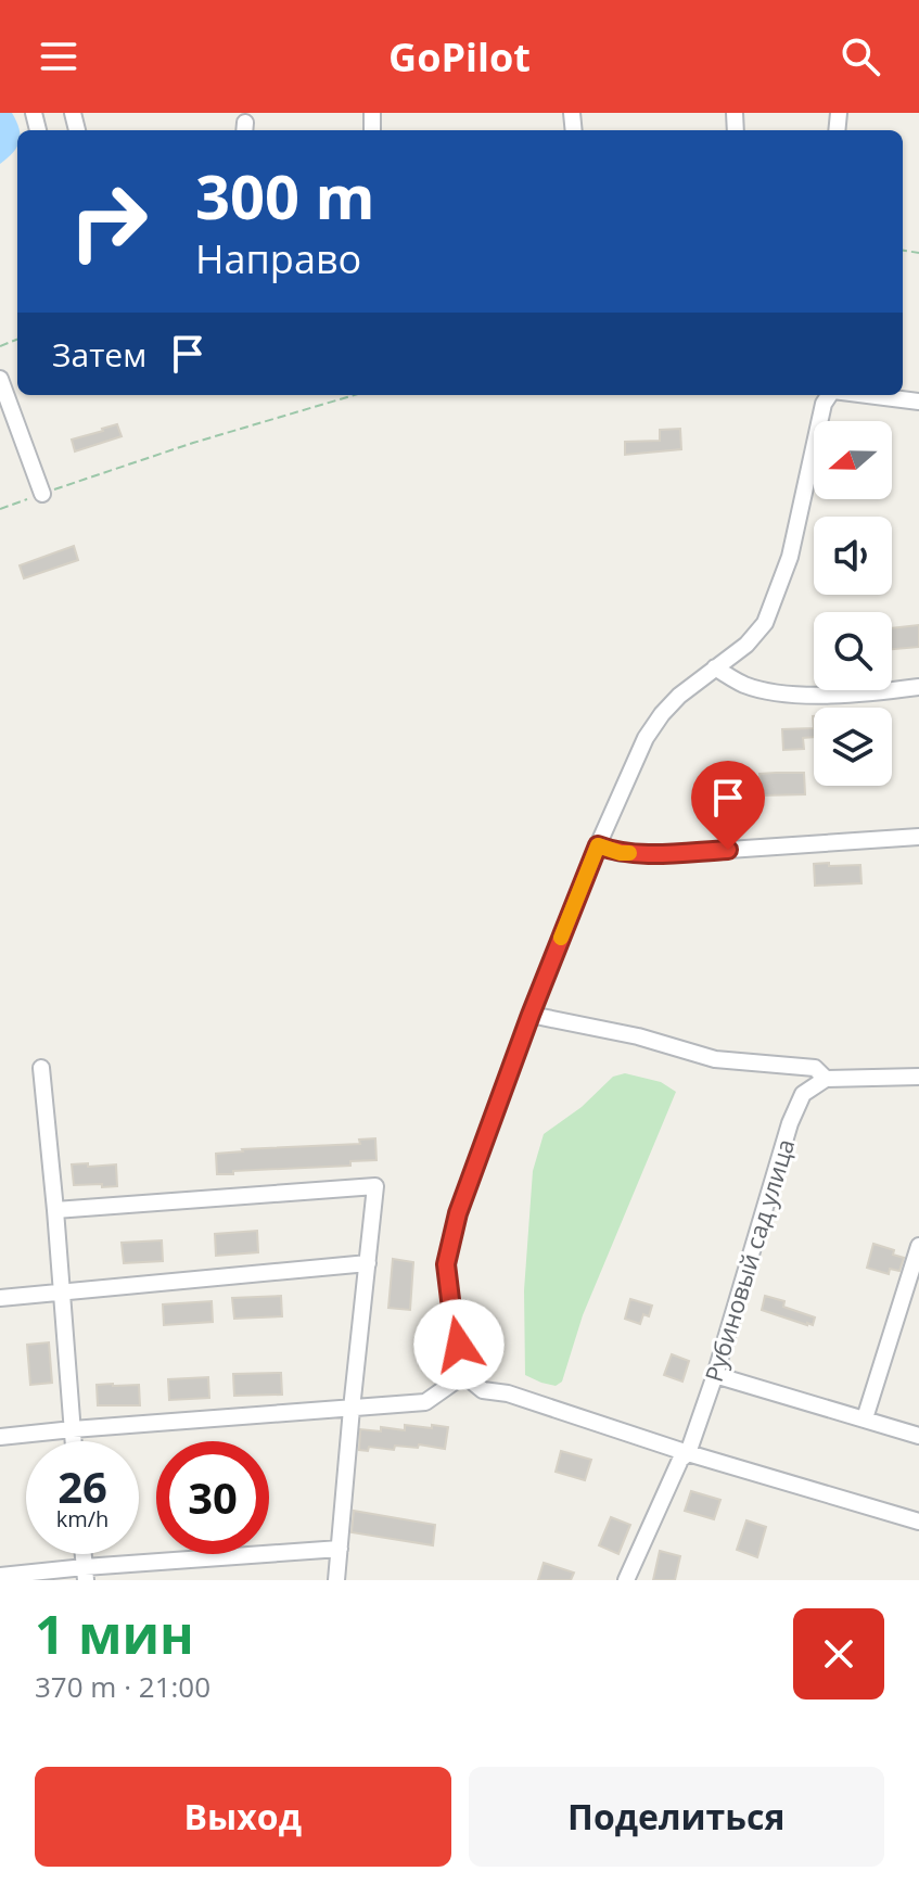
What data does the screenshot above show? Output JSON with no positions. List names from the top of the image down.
{
  "streets": {
    "street": ["Рубиновый сад улица"]
  },
  "north": "left",
  "page": {
    "header": "GoPilot",
    "turn": ["300 m", "Направо"],
    "then": "Затем",
    "speed": "26 km/h",
    "limit": "30",
    "heading": ["1 мин", "370 m · 21:00"],
    "buttons": ["Выход", "Поделиться"]
  }
}
